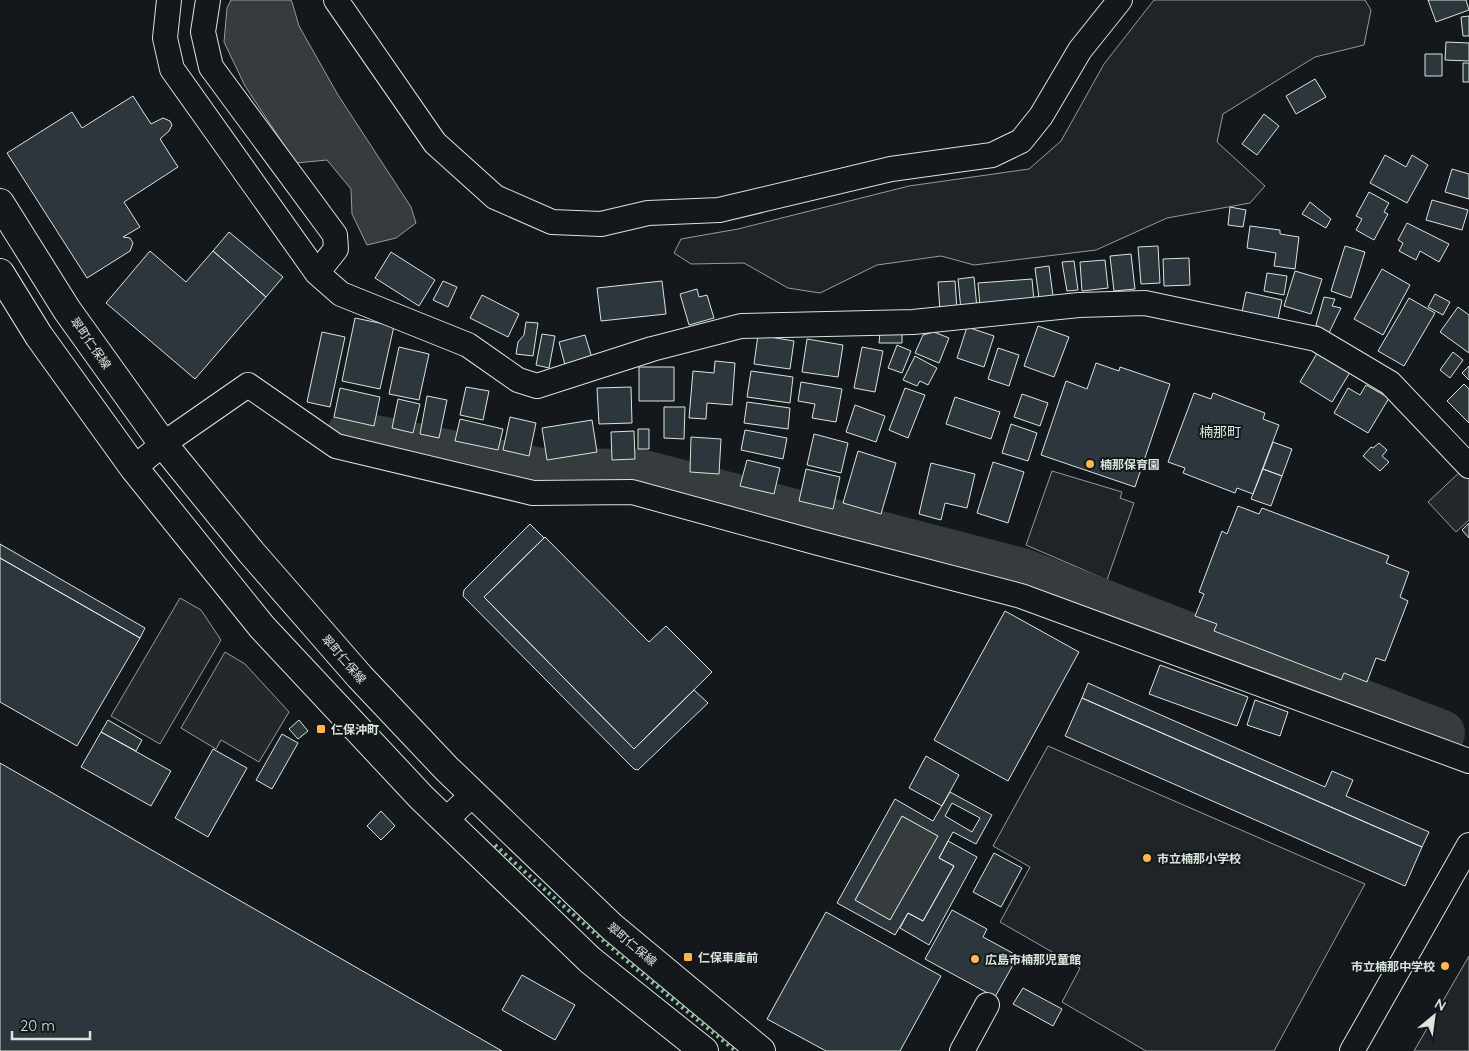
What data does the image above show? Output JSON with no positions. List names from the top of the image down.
{
  "streets": {
    "main road": ["翠町仁保線"]
  },
  "districts": ["楠那町"],
  "places": {
    "other": [
      "楠那保育園",
      "市立楠那小学校",
      "広島市楠那児童館",
      "市立楠那中学校"
    ],
    "transit": ["仁保沖町", "仁保車庫前"]
  },
  "scale_bar": "20 m",
  "north": "top right"
}
